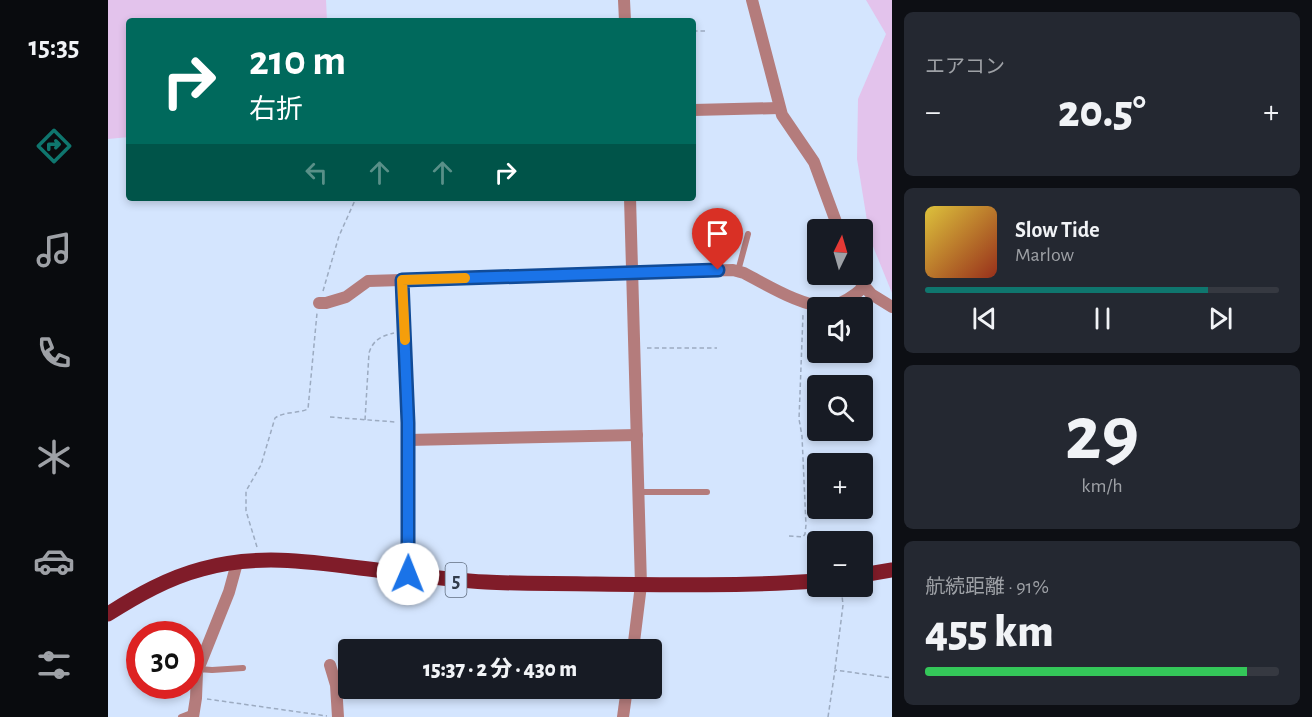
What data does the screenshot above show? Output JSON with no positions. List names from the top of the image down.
{
  "streets": {
    "main road": ["5"]
  },
  "north": "top",
  "page": {
    "tabs": "15:35",
    "tile": [
      "エアコン",
      ["29", "km/h"],
      ["航続距離 · 91%", "455 km"]
    ],
    "turn": ["210 m", "右折"],
    "heat": ["−", "20.5°", "+"],
    "song": ["Slow Tide", "Marlow"],
    "map_buttons": ["+", "−"],
    "limit": "30",
    "trip": "15:37 · 2 分 · 430 m"
  }
}
